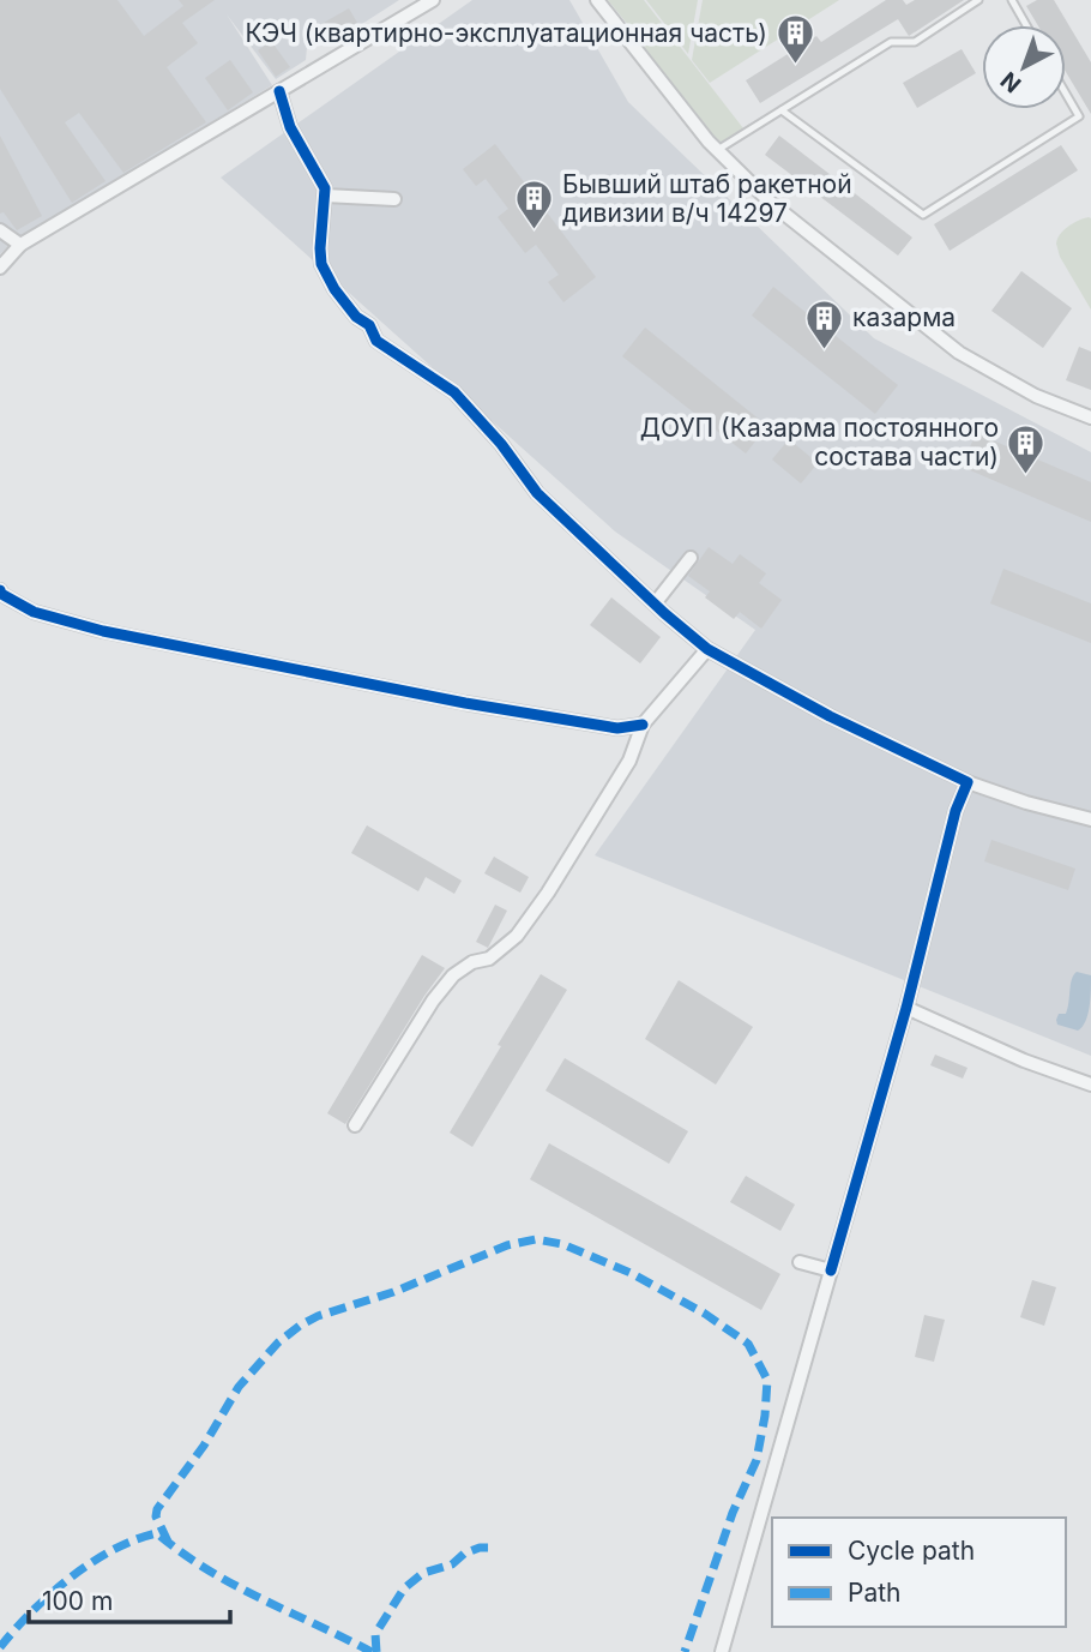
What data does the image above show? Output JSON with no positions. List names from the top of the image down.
{
  "places": {
    "building": [
      "КЭЧ (квартирно-эксплуатационная часть)",
      "Бывший штаб ракетной дивизии в/ч 14297",
      "казарма",
      "ДОУП (Казарма постоянного состава части)"
    ]
  },
  "legend": ["Cycle path", "Path"],
  "scale_bar": "100 m",
  "north": "bottom left"
}
